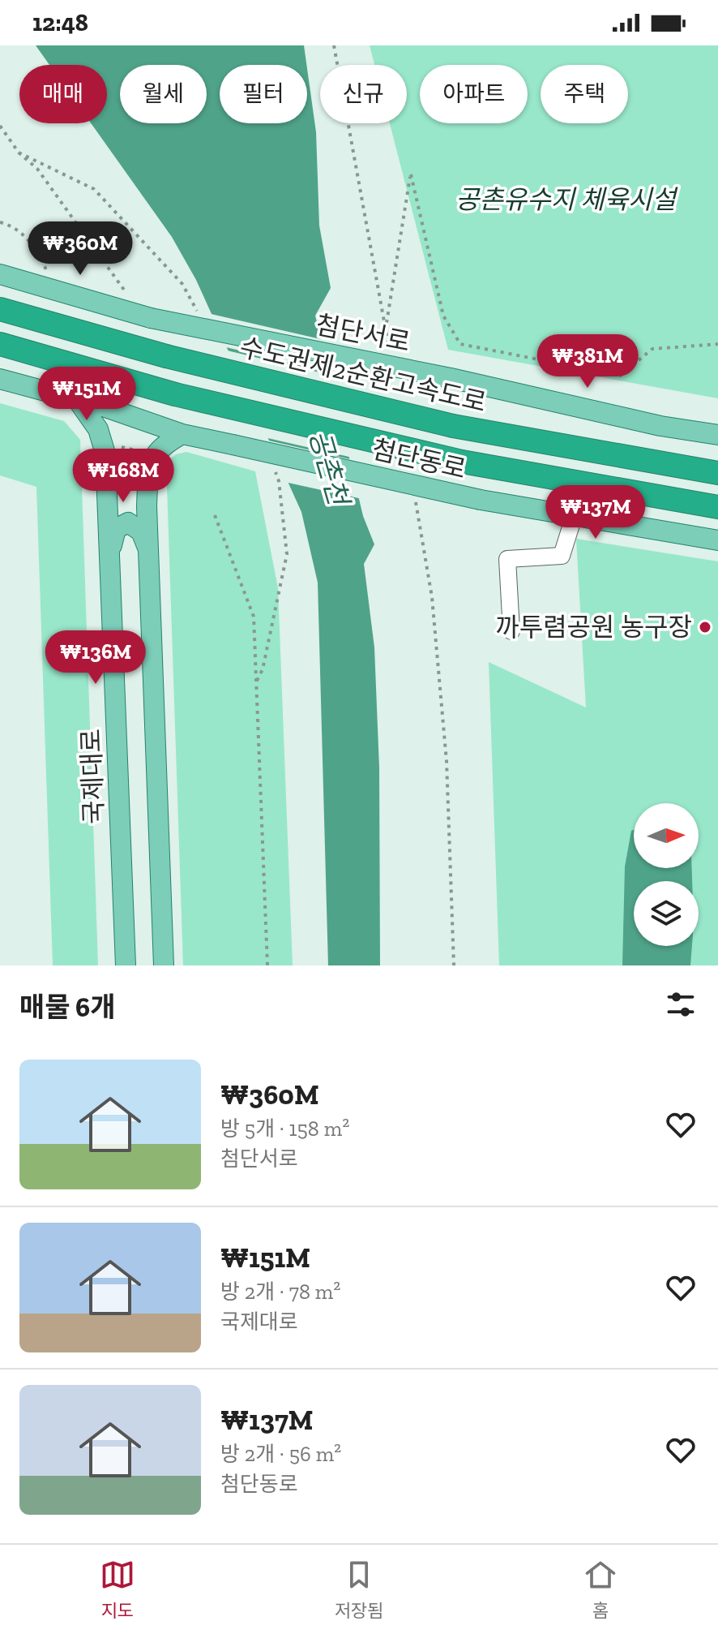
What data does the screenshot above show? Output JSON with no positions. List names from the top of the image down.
{
  "streets": {
    "highway": ["수도권제2순환고속도로"],
    "main road": ["첨단서로", "첨단동로", "국제대로"]
  },
  "crossings": [
    ["첨단동로", "국제대로"]
  ],
  "water": ["공촌천"],
  "parks": ["공촌유수지 체육시설"],
  "places": ["까투렴공원 농구장"],
  "north": "right",
  "page": {
    "status": "12:48",
    "chip": [
      "매매",
      "월세",
      "필터",
      "신규",
      "아파트",
      "주택"
    ],
    "price": [
      "₩360M",
      "₩381M",
      "₩151M",
      "₩168M",
      "₩137M",
      "₩136M"
    ],
    "heading": "매물 6개",
    "list": [
      {
        "name": "₩360M",
        "note": "방 5개 · 158 m² · 첨단서로"
      },
      {
        "name": "₩151M",
        "note": "방 2개 · 78 m² · 국제대로"
      },
      {
        "name": "₩137M",
        "note": "방 2개 · 56 m² · 첨단동로"
      }
    ],
    "tabs": ["지도", "저장됨", "홈"]
  }
}
